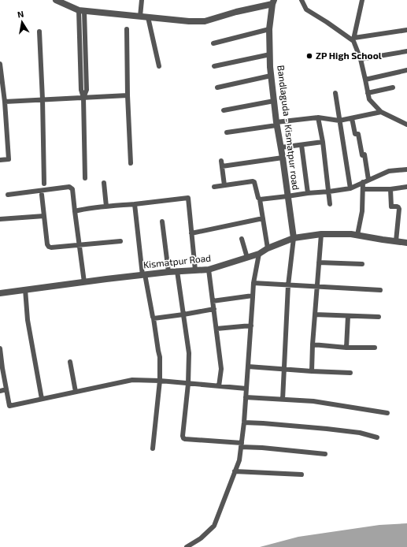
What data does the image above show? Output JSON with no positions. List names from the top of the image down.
{
  "streets": {
    "street": ["Bandlaguda - Kismatpur road", "Kismatpur Road"]
  },
  "crossings": [
    ["Bandlaguda - Kismatpur road", "Kismatpur Road"]
  ],
  "places": ["ZP High School"],
  "north": "top"
}
